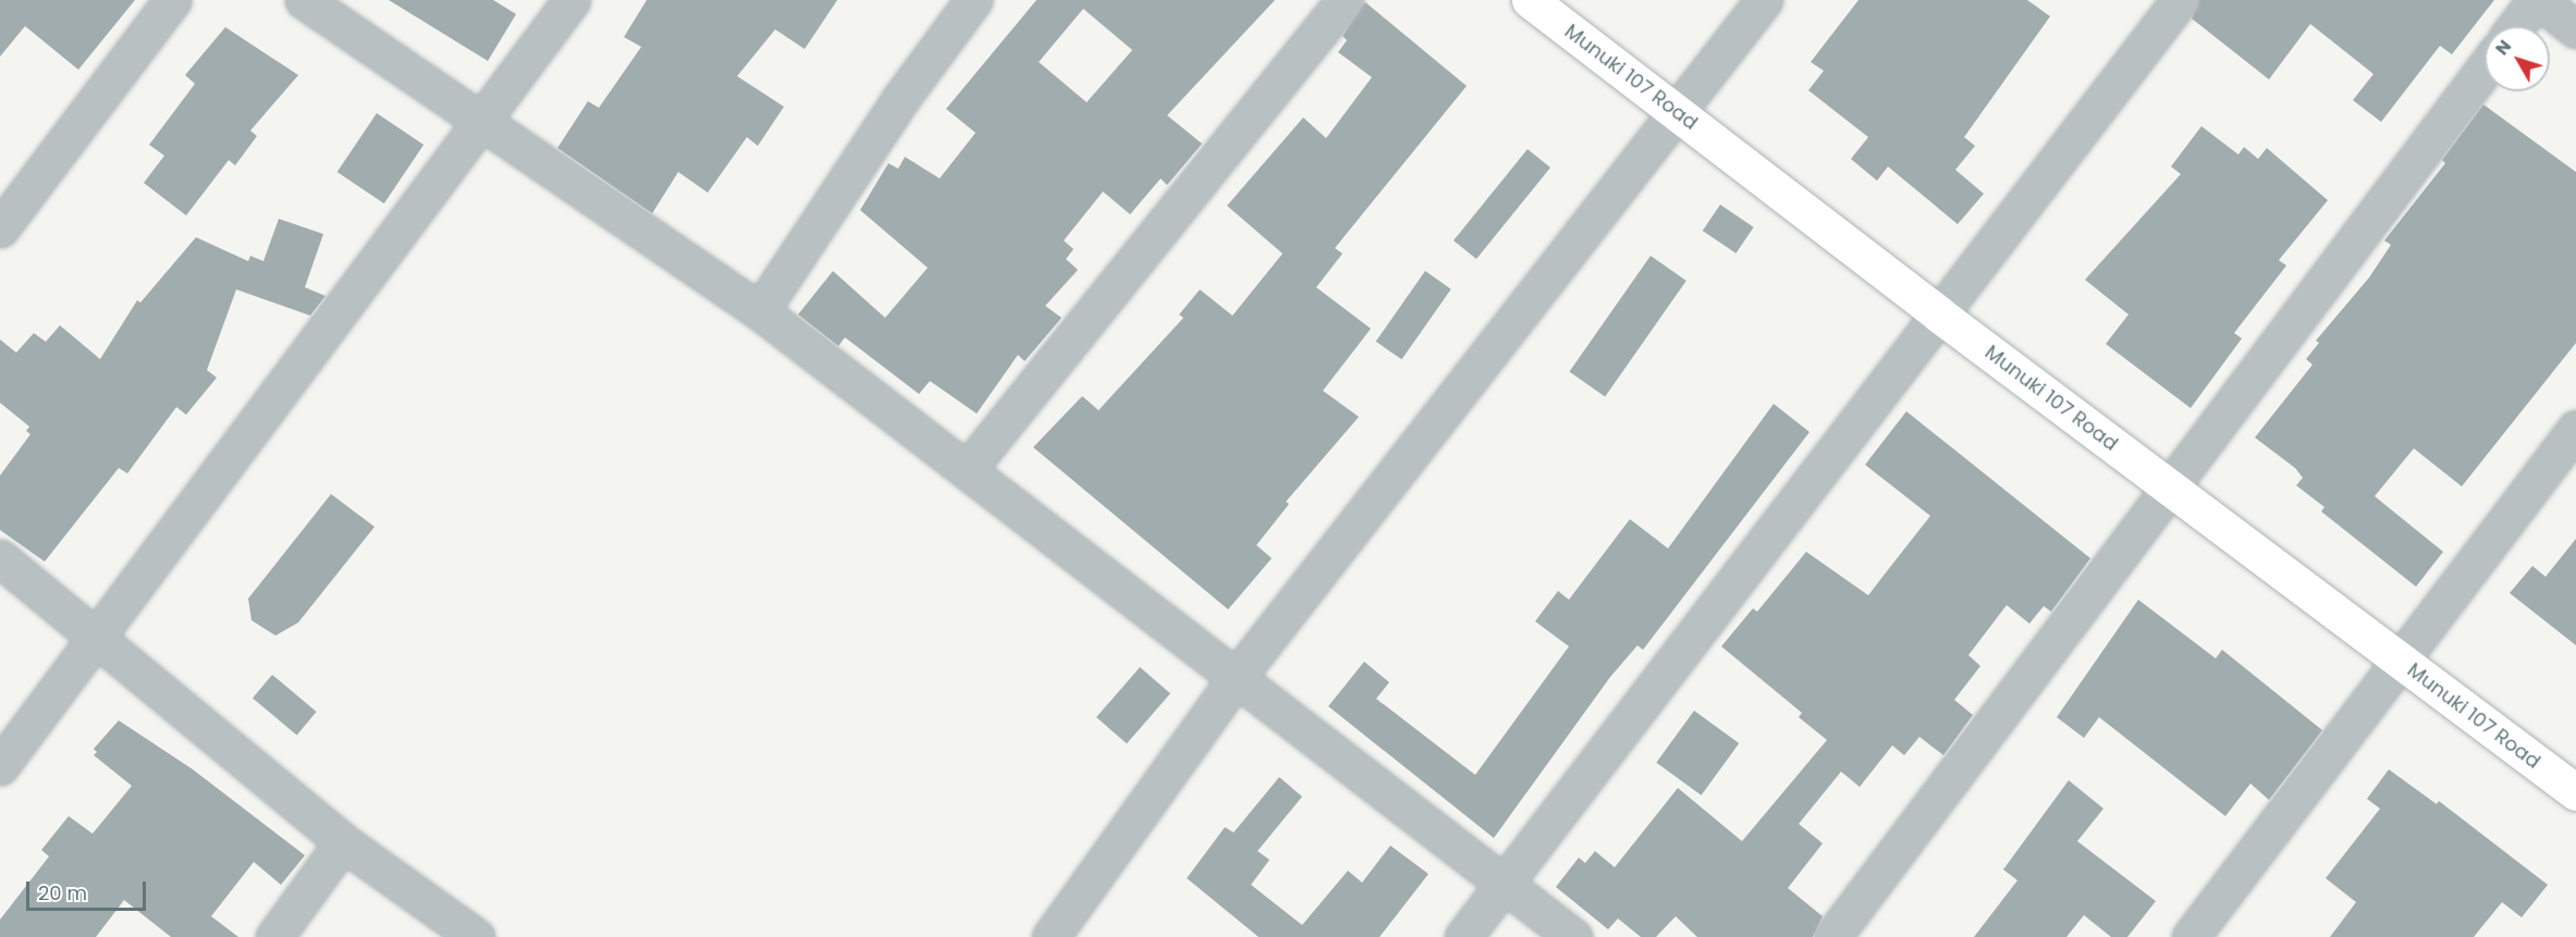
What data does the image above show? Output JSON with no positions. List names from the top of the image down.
{
  "streets": {
    "street": ["Munuki 107 Road"]
  },
  "scale_bar": "20 m",
  "north": "top left"
}
